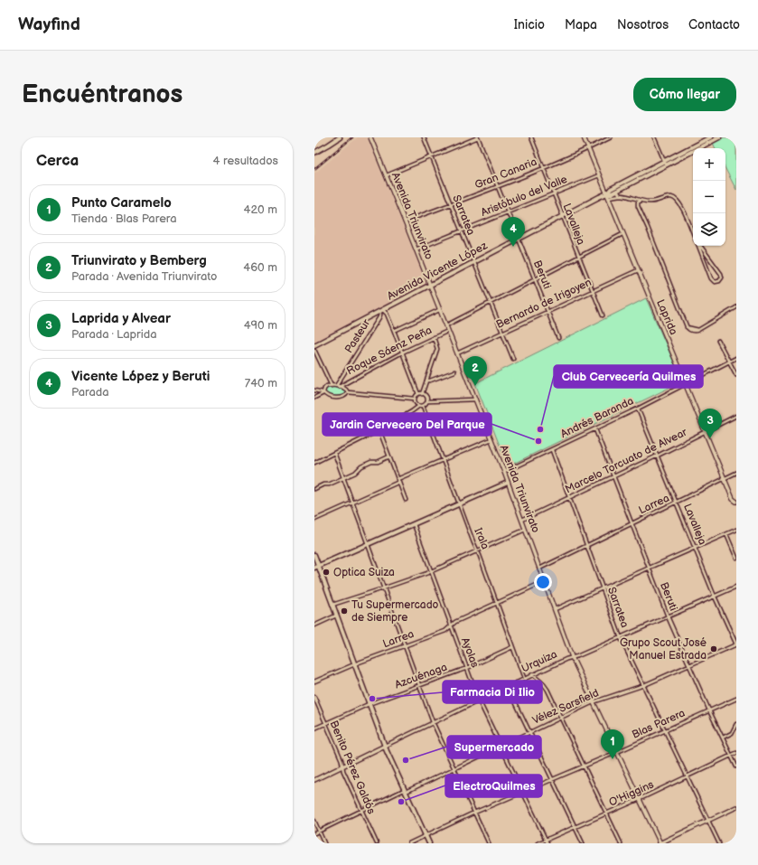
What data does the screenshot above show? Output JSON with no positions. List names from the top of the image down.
{
  "streets": {
    "main road": ["Avenida Vicente López"],
    "street": [
      "Gran Canaria",
      "Aristóbulo del Valle",
      "Sarratea",
      "Avenida Triunvirato",
      "Lavalleja",
      "Beruti",
      "Bernardo de Irigoyen",
      "Laprida",
      "Pasteur",
      "Roque Sáenz Peña",
      "Andrés Baranda",
      "Marcelo Torcuato de Alvear",
      "Larrea",
      "Irala",
      "Ayolas",
      "Urquiza",
      "Azcuénaga",
      "Vélez Sarsfield",
      "Blas Parera",
      "Benito Pérez Galdós",
      "O'Higgins"
    ]
  },
  "crossings": [
    ["Gran Canaria", "Sarratea"],
    ["Gran Canaria", "Avenida Triunvirato"],
    ["Gran Canaria", "Lavalleja"],
    ["Gran Canaria", "Beruti"],
    ["Gran Canaria", "Laprida"],
    ["Aristóbulo del Valle", "Sarratea"],
    ["Aristóbulo del Valle", "Avenida Triunvirato"],
    ["Aristóbulo del Valle", "Lavalleja"],
    ["Aristóbulo del Valle", "Beruti"],
    ["Aristóbulo del Valle", "Laprida"],
    ["Sarratea", "Avenida Vicente López"],
    ["Sarratea", "Bernardo de Irigoyen"],
    ["Sarratea", "Roque Sáenz Peña"],
    ["Sarratea", "Andrés Baranda"],
    ["Sarratea", "Marcelo Torcuato de Alvear"],
    ["Sarratea", "Larrea"],
    ["Sarratea", "Urquiza"],
    ["Sarratea", "Vélez Sarsfield"],
    ["Sarratea", "Blas Parera"],
    ["Sarratea", "O'Higgins"],
    ["Avenida Triunvirato", "Avenida Vicente López"],
    ["Avenida Triunvirato", "Bernardo de Irigoyen"],
    ["Avenida Triunvirato", "Roque Sáenz Peña"],
    ["Avenida Triunvirato", "Andrés Baranda"],
    ["Avenida Triunvirato", "Marcelo Torcuato de Alvear"],
    ["Avenida Triunvirato", "Larrea"],
    ["Avenida Triunvirato", "Urquiza"],
    ["Avenida Triunvirato", "Vélez Sarsfield"],
    ["Avenida Triunvirato", "Blas Parera"],
    ["Avenida Triunvirato", "O'Higgins"],
    ["Lavalleja", "Avenida Vicente López"],
    ["Lavalleja", "Bernardo de Irigoyen"],
    ["Lavalleja", "Roque Sáenz Peña"],
    ["Lavalleja", "Andrés Baranda"],
    ["Lavalleja", "Marcelo Torcuato de Alvear"],
    ["Lavalleja", "Larrea"],
    ["Lavalleja", "Urquiza"],
    ["Lavalleja", "Vélez Sarsfield"],
    ["Avenida Vicente López", "Beruti"],
    ["Avenida Vicente López", "Laprida"],
    ["Avenida Vicente López", "Pasteur"],
    ["Beruti", "Bernardo de Irigoyen"],
    ["Beruti", "Roque Sáenz Peña"],
    ["Beruti", "Andrés Baranda"],
    ["Beruti", "Marcelo Torcuato de Alvear"],
    ["Beruti", "Larrea"],
    ["Beruti", "Urquiza"],
    ["Beruti", "Vélez Sarsfield"],
    ["Beruti", "Blas Parera"],
    ["Beruti", "O'Higgins"],
    ["Bernardo de Irigoyen", "Laprida"],
    ["Laprida", "Roque Sáenz Peña"],
    ["Laprida", "Andrés Baranda"],
    ["Laprida", "Marcelo Torcuato de Alvear"],
    ["Laprida", "Larrea"],
    ["Larrea", "Irala"],
    ["Larrea", "Ayolas"],
    ["Irala", "Urquiza"],
    ["Irala", "Azcuénaga"],
    ["Ayolas", "Urquiza"],
    ["Ayolas", "Azcuénaga"],
    ["Ayolas", "Vélez Sarsfield"],
    ["Ayolas", "Blas Parera"],
    ["Ayolas", "O'Higgins"],
    ["Urquiza", "Benito Pérez Galdós"],
    ["Azcuénaga", "Benito Pérez Galdós"],
    ["Vélez Sarsfield", "Benito Pérez Galdós"]
  ],
  "places": [
    "Club Cervecería Quilmes",
    "Jardin Cervecero Del Parque",
    "Optica Suiza",
    "Tu Supermercado de Siempre",
    "Grupo Scout José Manuel Estrada",
    "Farmacia Di Ilio",
    "Supermercado",
    "ElectroQuilmes"
  ],
  "page": {
    "header": "Wayfind",
    "nav": [
      "Inicio",
      "Mapa",
      "Nosotros",
      "Contacto"
    ],
    "buttons": "Cómo llegar",
    "title": "Encuéntranos",
    "heading": ["Cerca", "4 resultados"],
    "map_buttons": ["+", "−"],
    "list": [
      {
        "mark": "1",
        "name": "Punto Caramelo",
        "note": "Tienda · Blas Parera",
        "value": "420 m"
      },
      {
        "mark": "2",
        "name": "Triunvirato y Bemberg",
        "note": "Parada · Avenida Triunvirato",
        "value": "460 m"
      },
      {
        "mark": "3",
        "name": "Laprida y Alvear",
        "note": "Parada · Laprida",
        "value": "490 m"
      },
      {
        "mark": "4",
        "name": "Vicente López y Beruti",
        "note": "Parada",
        "value": "740 m"
      }
    ],
    "pins": [
      "4",
      "2",
      "3",
      "1"
    ]
  }
}
